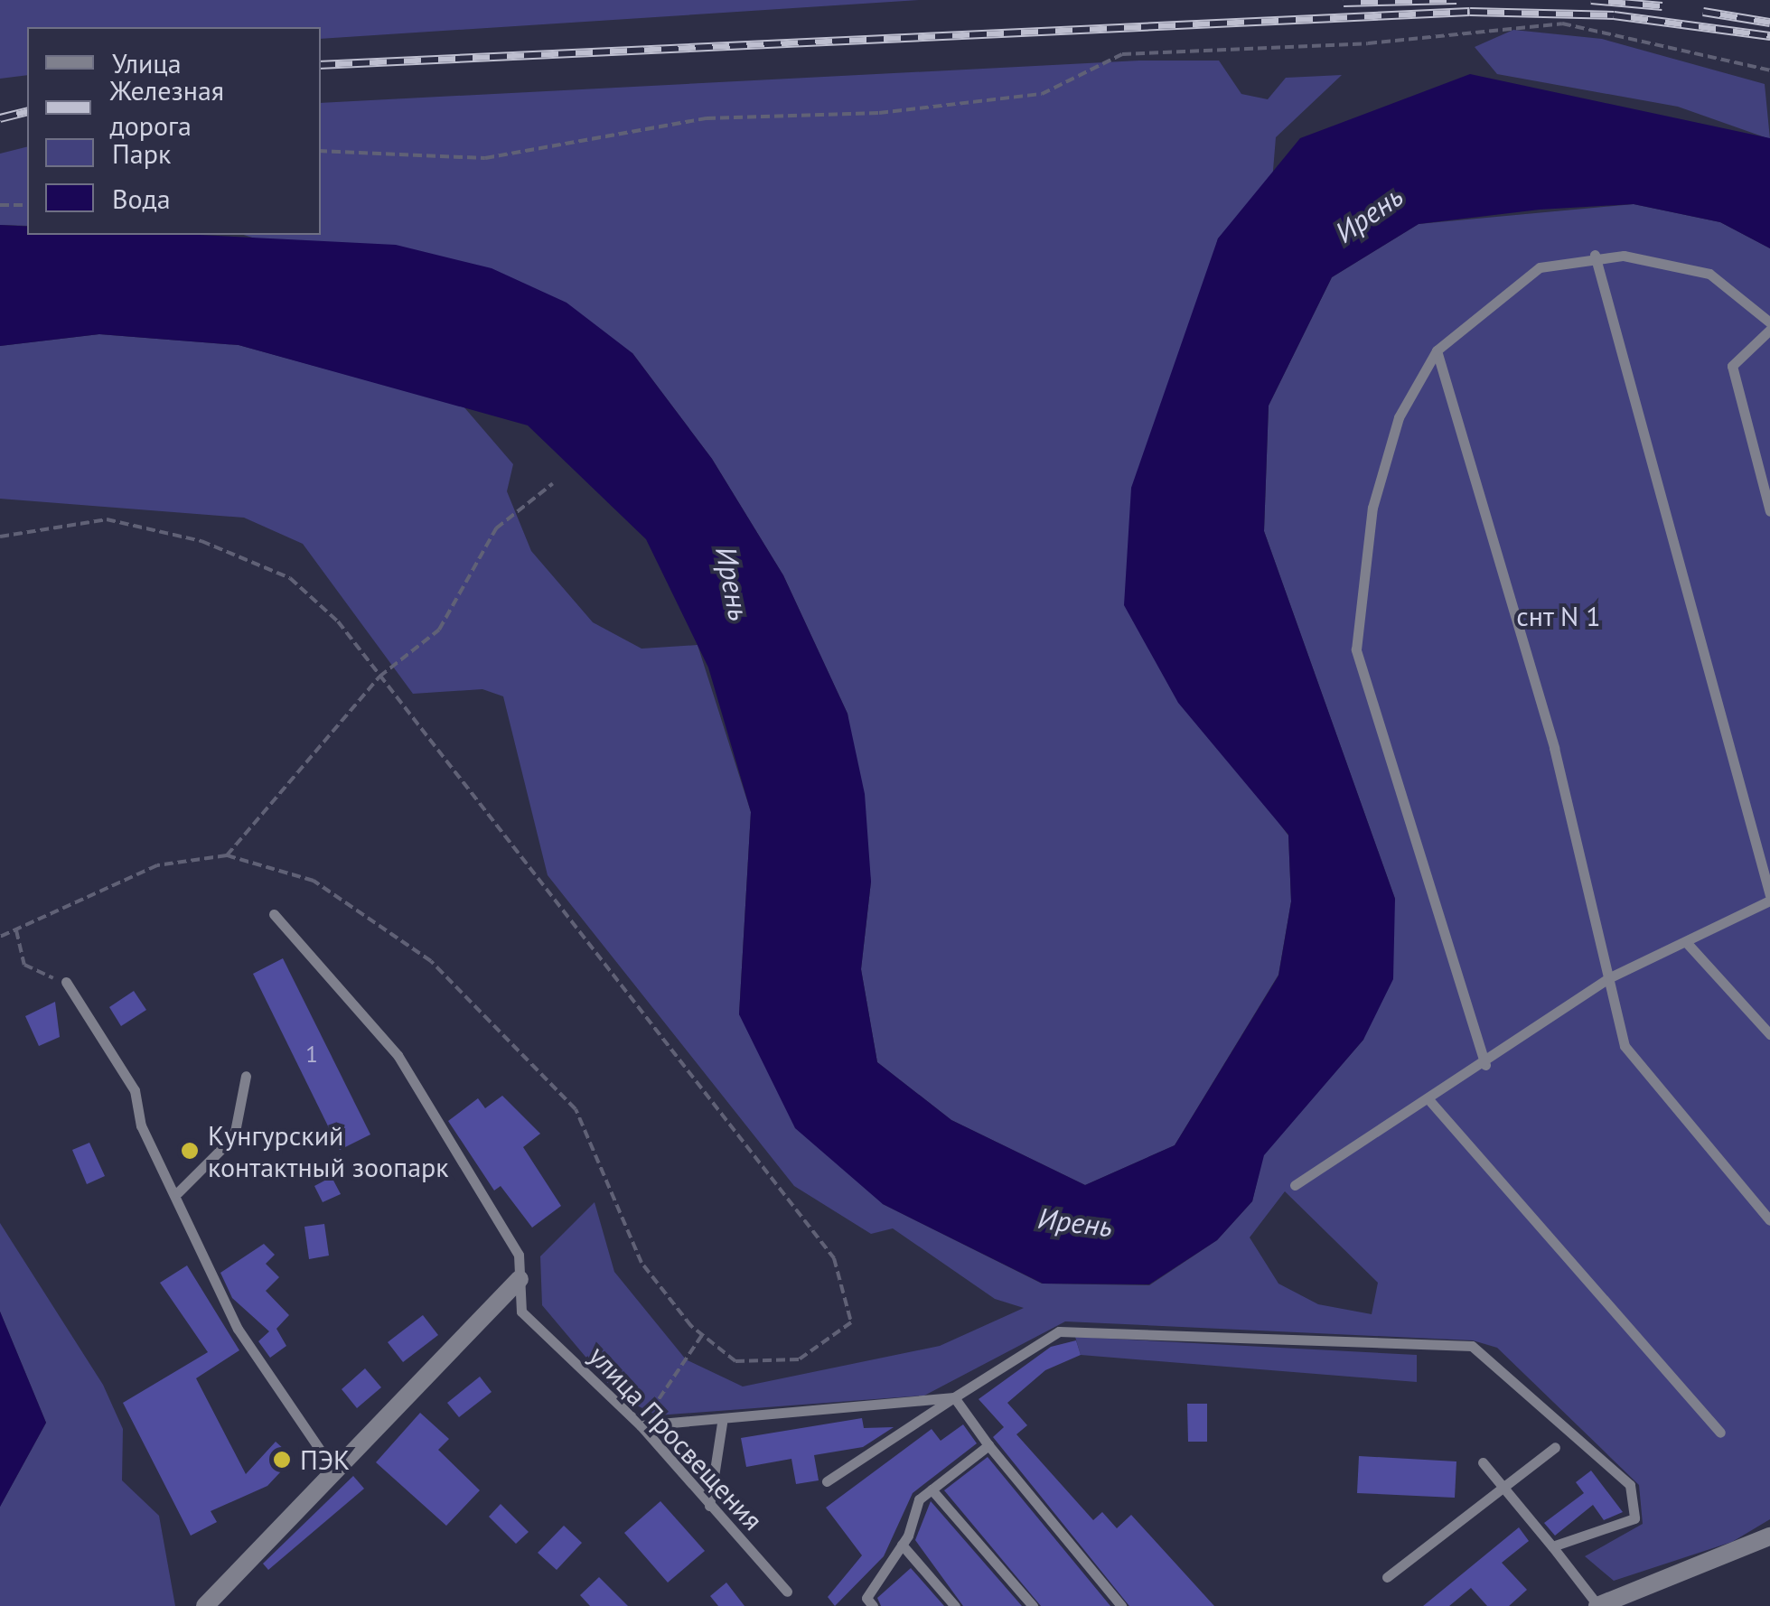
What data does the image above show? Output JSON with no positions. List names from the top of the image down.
{
  "streets": {
    "lane": ["улица Просвещения"]
  },
  "water": ["Ирень"],
  "parks": ["снт N 1"],
  "places": ["Кунгурский контактный зоопарк", "ПЭК"],
  "house_numbers": ["1"],
  "legend": [
    "Улица",
    "Железная дорога",
    "Парк",
    "Вода"
  ]
}
